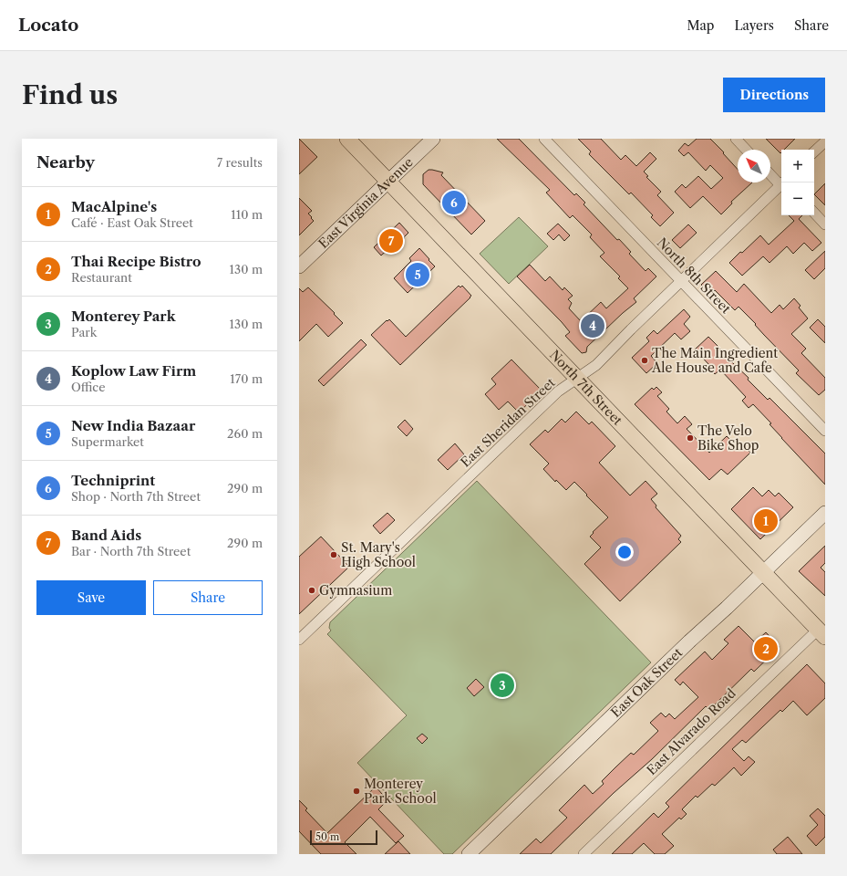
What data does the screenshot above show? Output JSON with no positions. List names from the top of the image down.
{
  "streets": {
    "main road": ["North 7th Street"],
    "street": [
      "East Virginia Avenue",
      "North 8th Street",
      "East Sheridan Street",
      "East Oak Street",
      "East Alvarado Road"
    ]
  },
  "crossings": [
    ["East Virginia Avenue", "North 7th Street"],
    ["North 8th Street", "East Sheridan Street"],
    ["North 7th Street", "East Sheridan Street"],
    ["North 7th Street", "East Oak Street"],
    ["North 7th Street", "East Alvarado Road"]
  ],
  "places": [
    "The Main Ingredient Ale House and Cafe",
    "The Velo Bike Shop",
    "St. Mary's High School",
    "Gymnasium",
    "Monterey Park School"
  ],
  "scale_bar": "50 m",
  "north": "top left",
  "page": {
    "header": "Locato",
    "nav": ["Map", "Layers", "Share"],
    "buttons": [
      "Directions",
      ["Save", "Share"]
    ],
    "title": "Find us",
    "heading": ["Nearby", "7 results"],
    "map_buttons": ["+", "−"],
    "list": [
      {
        "mark": "1",
        "name": "MacAlpine's",
        "note": "Café · East Oak Street",
        "value": "110 m"
      },
      {
        "mark": "2",
        "name": "Thai Recipe Bistro",
        "note": "Restaurant",
        "value": "130 m"
      },
      {
        "mark": "3",
        "name": "Monterey Park",
        "note": "Park",
        "value": "130 m"
      },
      {
        "mark": "4",
        "name": "Koplow Law Firm",
        "note": "Office",
        "value": "170 m"
      },
      {
        "mark": "5",
        "name": "New India Bazaar",
        "note": "Supermarket",
        "value": "260 m"
      },
      {
        "mark": "6",
        "name": "Techniprint",
        "note": "Shop · North 7th Street",
        "value": "290 m"
      },
      {
        "mark": "7",
        "name": "Band Aids",
        "note": "Bar · North 7th Street",
        "value": "290 m"
      }
    ],
    "pins": [
      "6",
      "7",
      "5",
      "4",
      "1",
      "2",
      "3"
    ],
    "scale": "50 m"
  }
}
